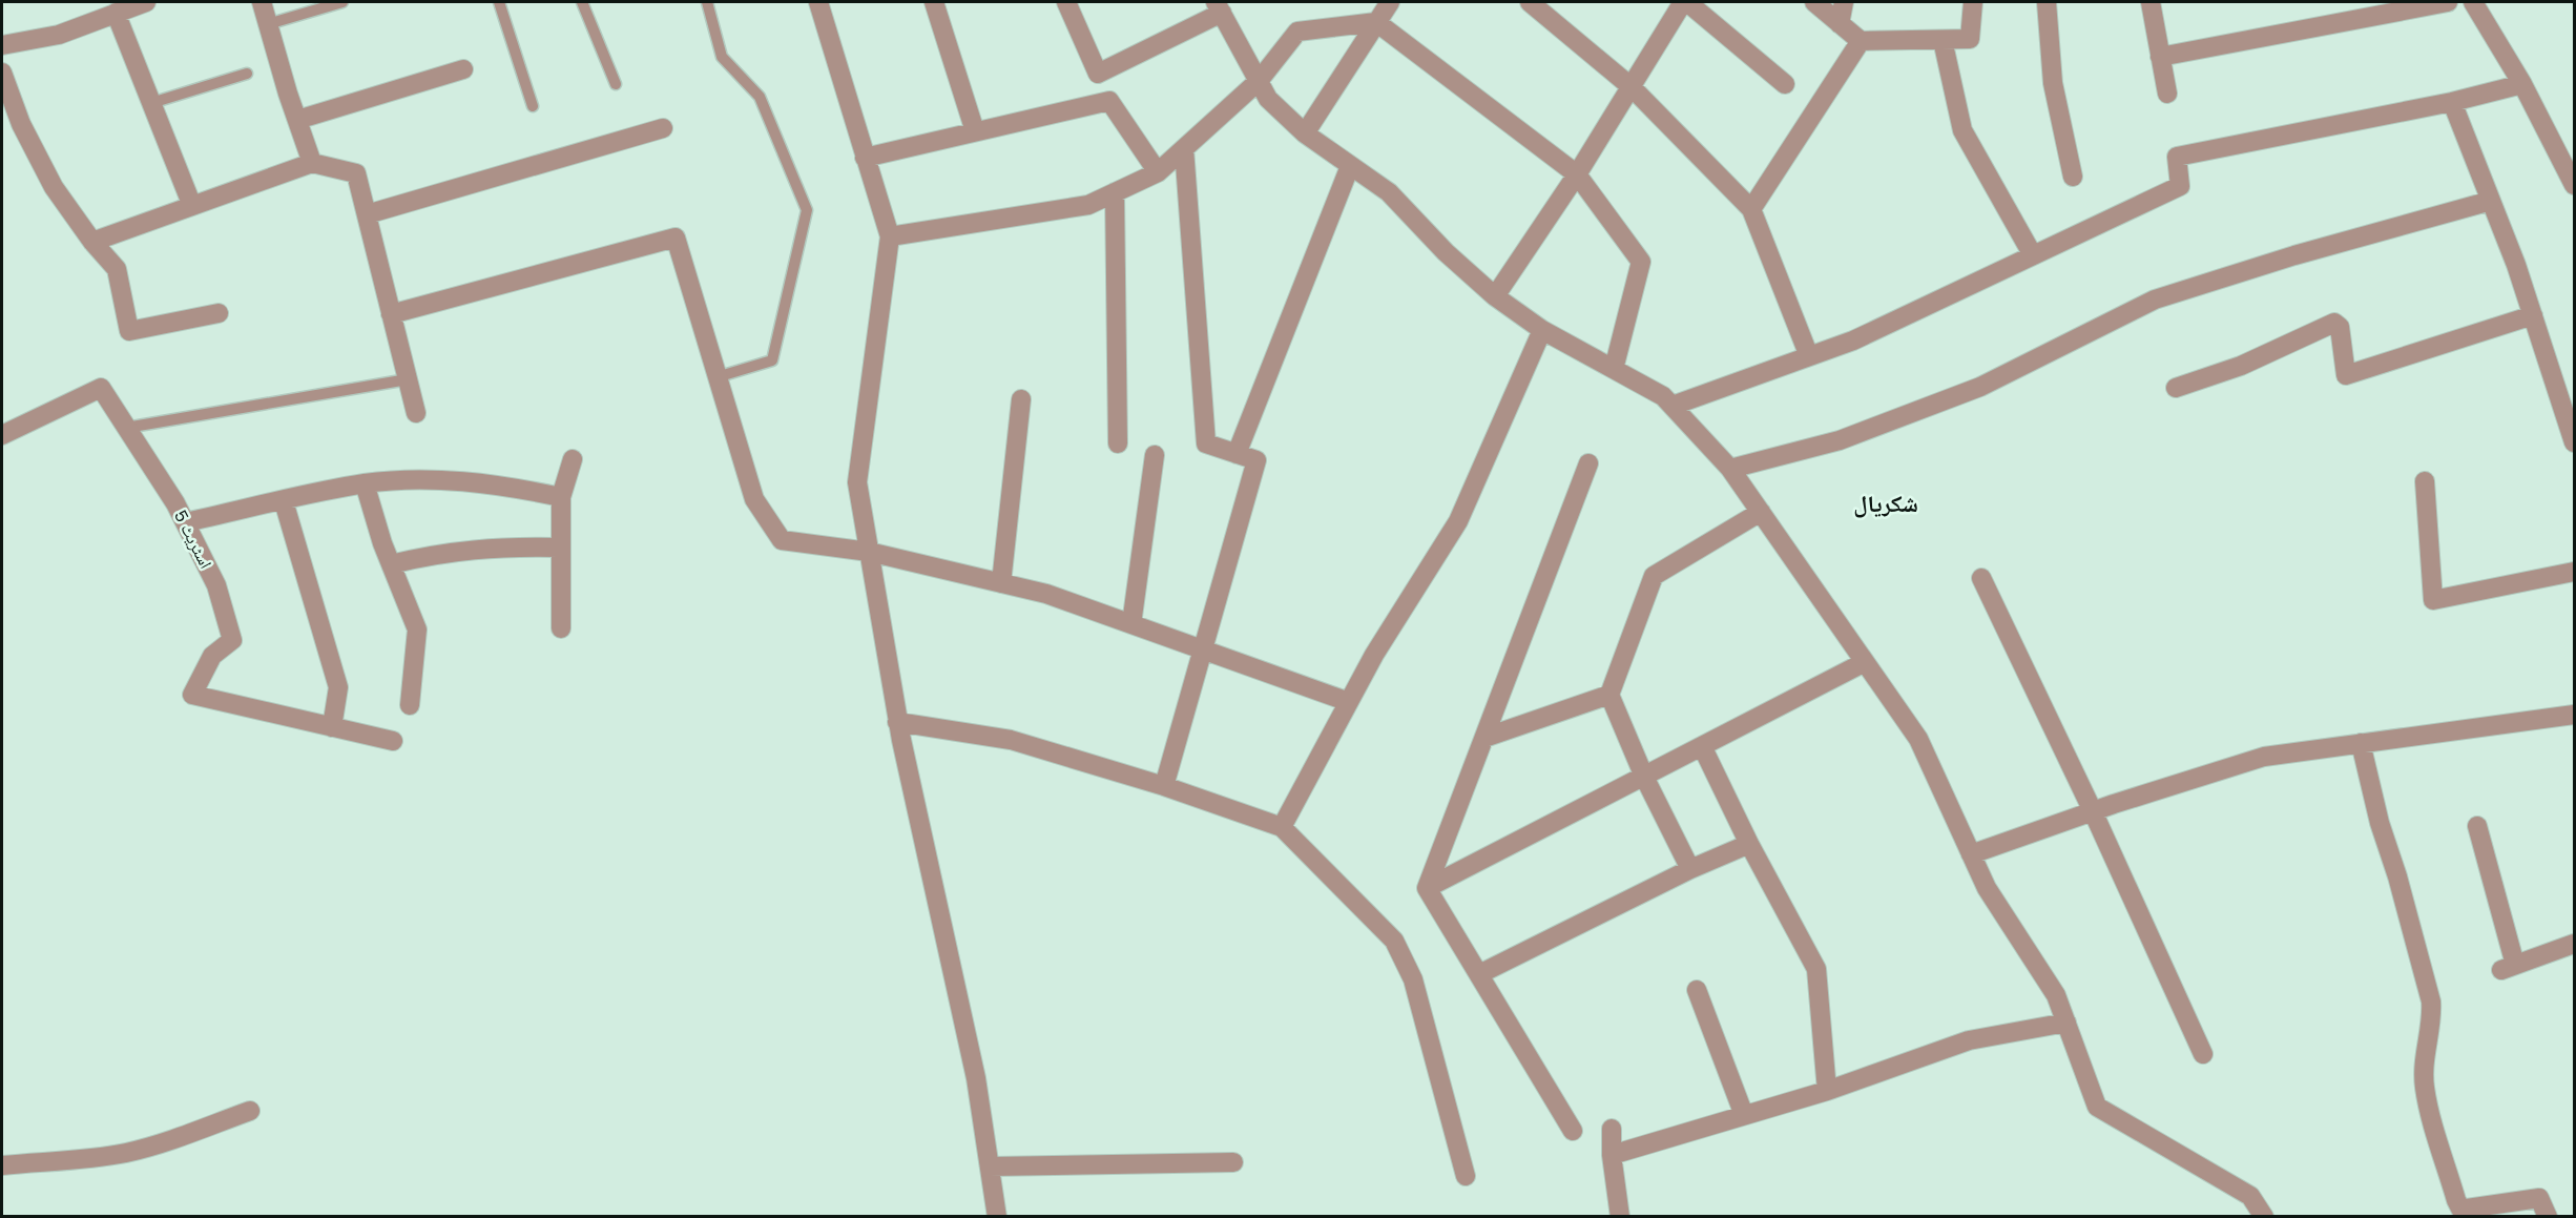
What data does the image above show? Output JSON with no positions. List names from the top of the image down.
{
  "streets": {
    "street": ["اسٹریٹ 5"]
  },
  "districts": ["شکریال"]
}
